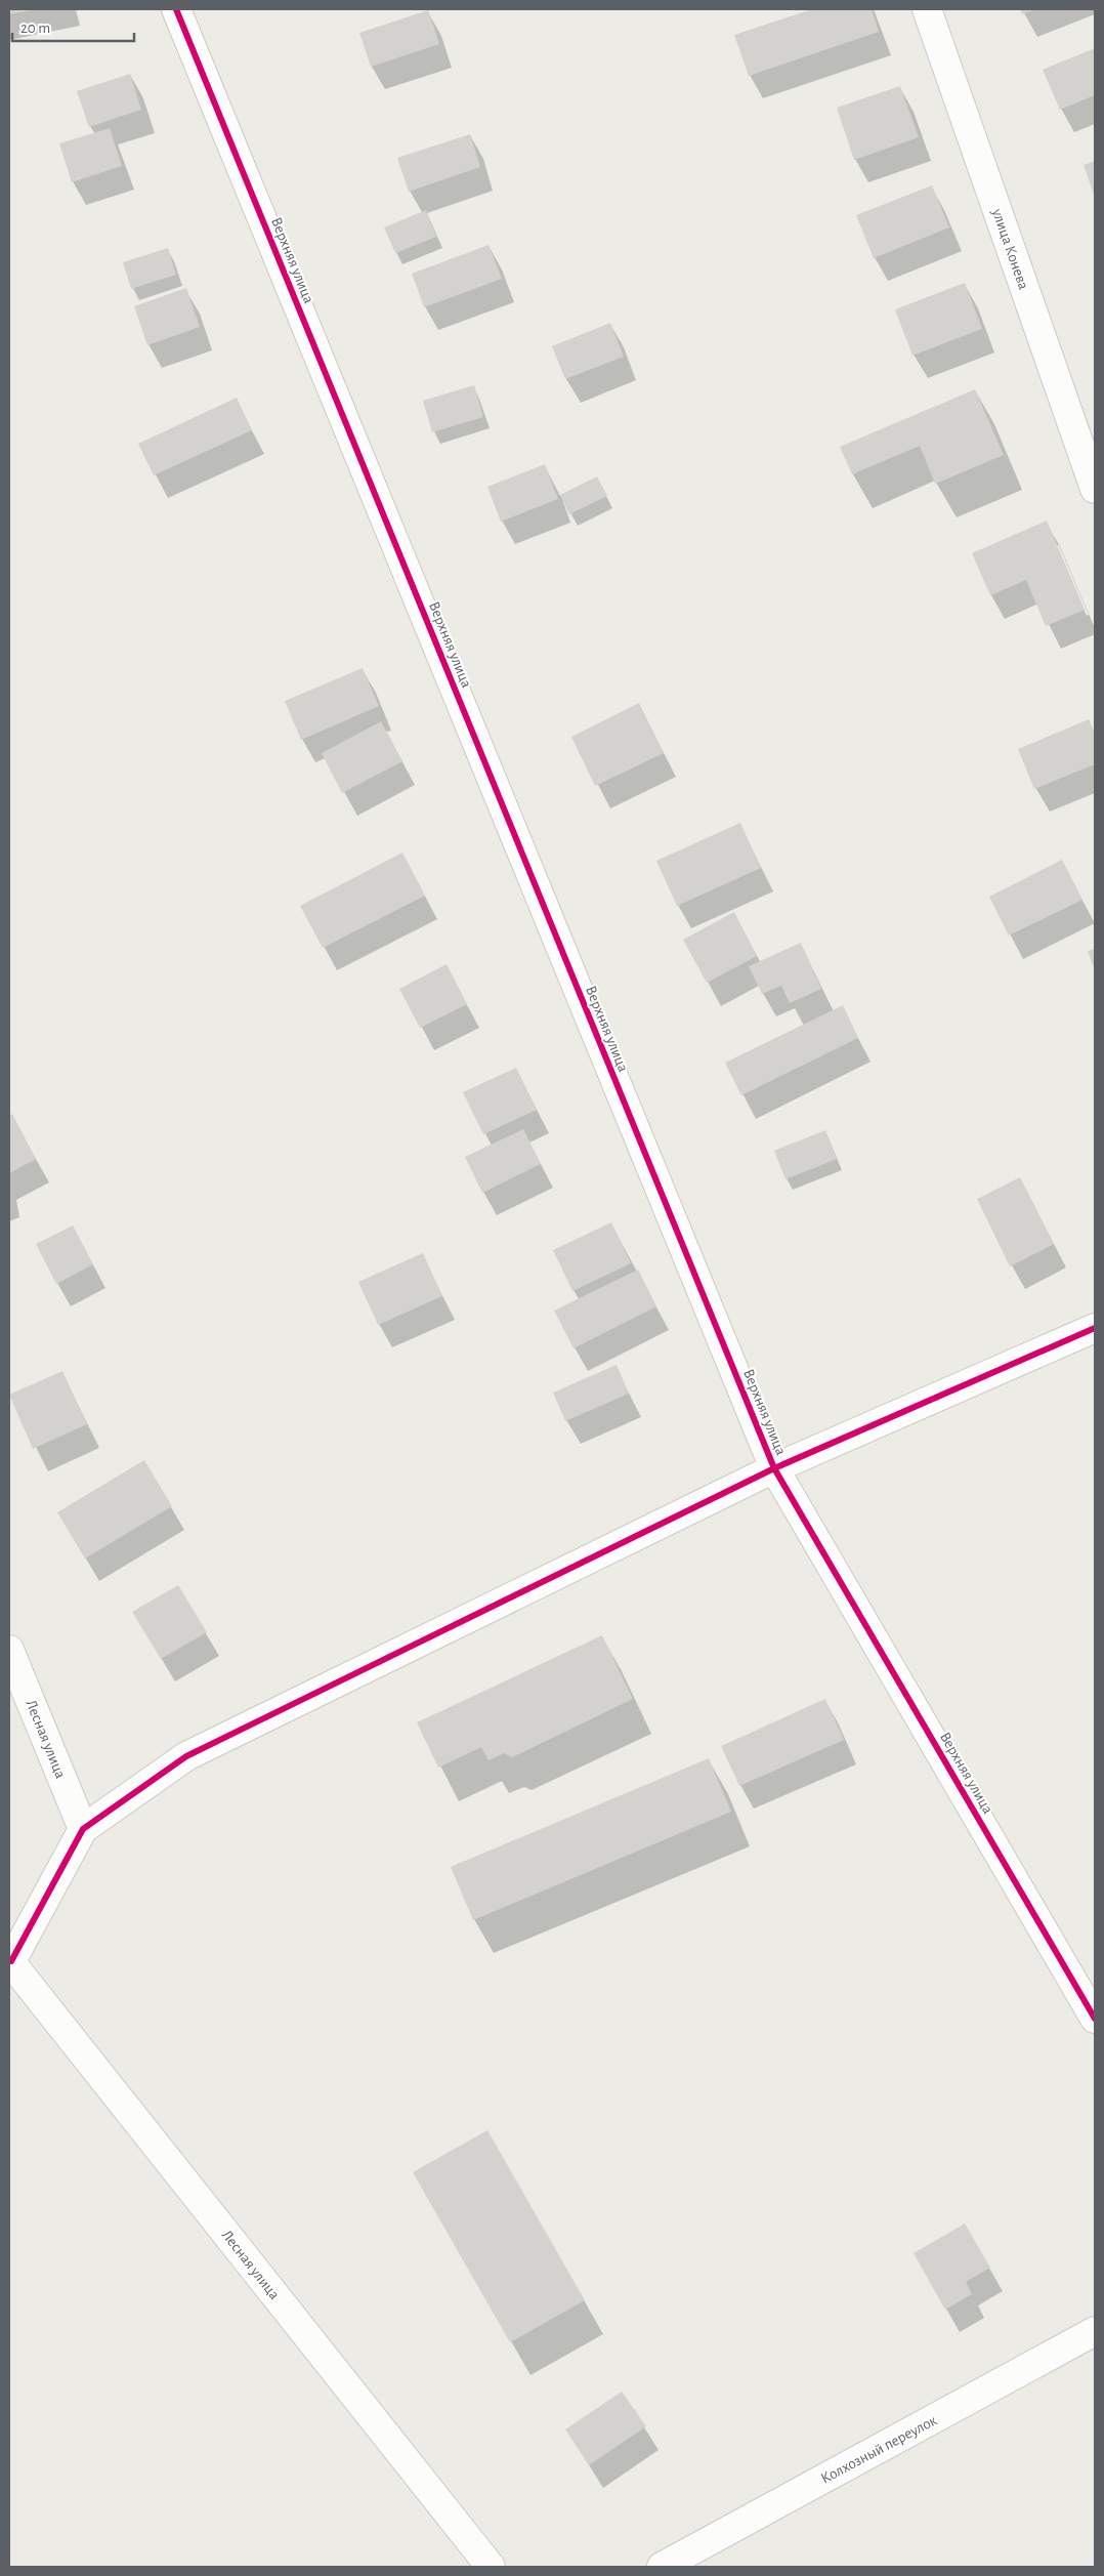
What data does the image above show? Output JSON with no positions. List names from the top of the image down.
{
  "streets": {
    "street": [
      "улица Конева",
      "Верхняя улица",
      "Лесная улица",
      "Колхозный переулок"
    ]
  },
  "scale_bar": "20 m"
}
